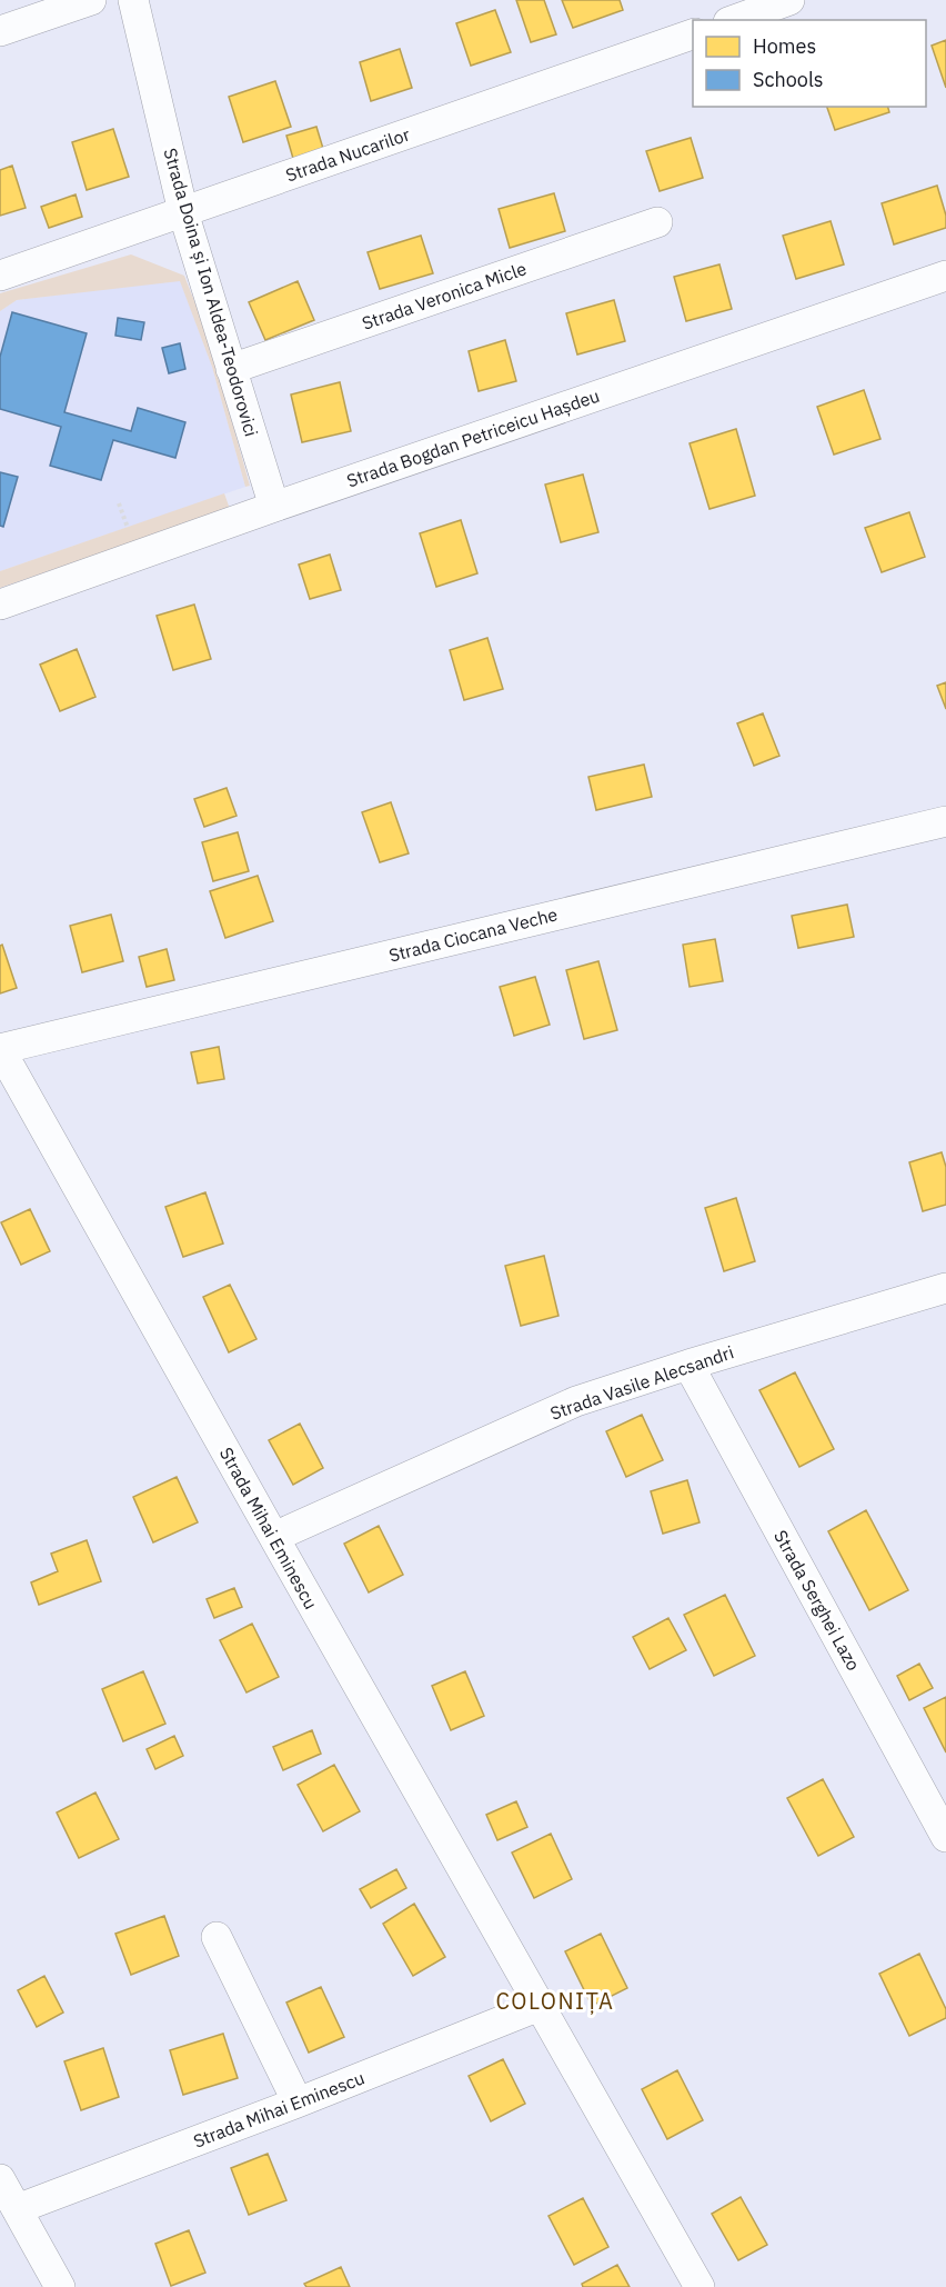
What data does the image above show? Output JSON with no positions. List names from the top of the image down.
{
  "streets": {
    "street": [
      "Strada Nucarilor",
      "Strada Doina și Ion Aldea-Teodorovici",
      "Strada Veronica Micle",
      "Strada Bogdan Petriceicu Hașdeu",
      "Strada Ciocana Veche",
      "Strada Vasile Alecsandri",
      "Strada Mihai Eminescu",
      "Strada Serghei Lazo"
    ]
  },
  "crossings": [
    ["Strada Nucarilor", "Strada Doina și Ion Aldea-Teodorovici"],
    ["Strada Doina și Ion Aldea-Teodorovici", "Strada Veronica Micle"],
    ["Strada Doina și Ion Aldea-Teodorovici", "Strada Bogdan Petriceicu Hașdeu"],
    ["Strada Ciocana Veche", "Strada Mihai Eminescu"],
    ["Strada Vasile Alecsandri", "Strada Mihai Eminescu"],
    ["Strada Vasile Alecsandri", "Strada Serghei Lazo"]
  ],
  "districts": ["COLONIȚA"],
  "legend": ["Homes", "Schools"]
}
